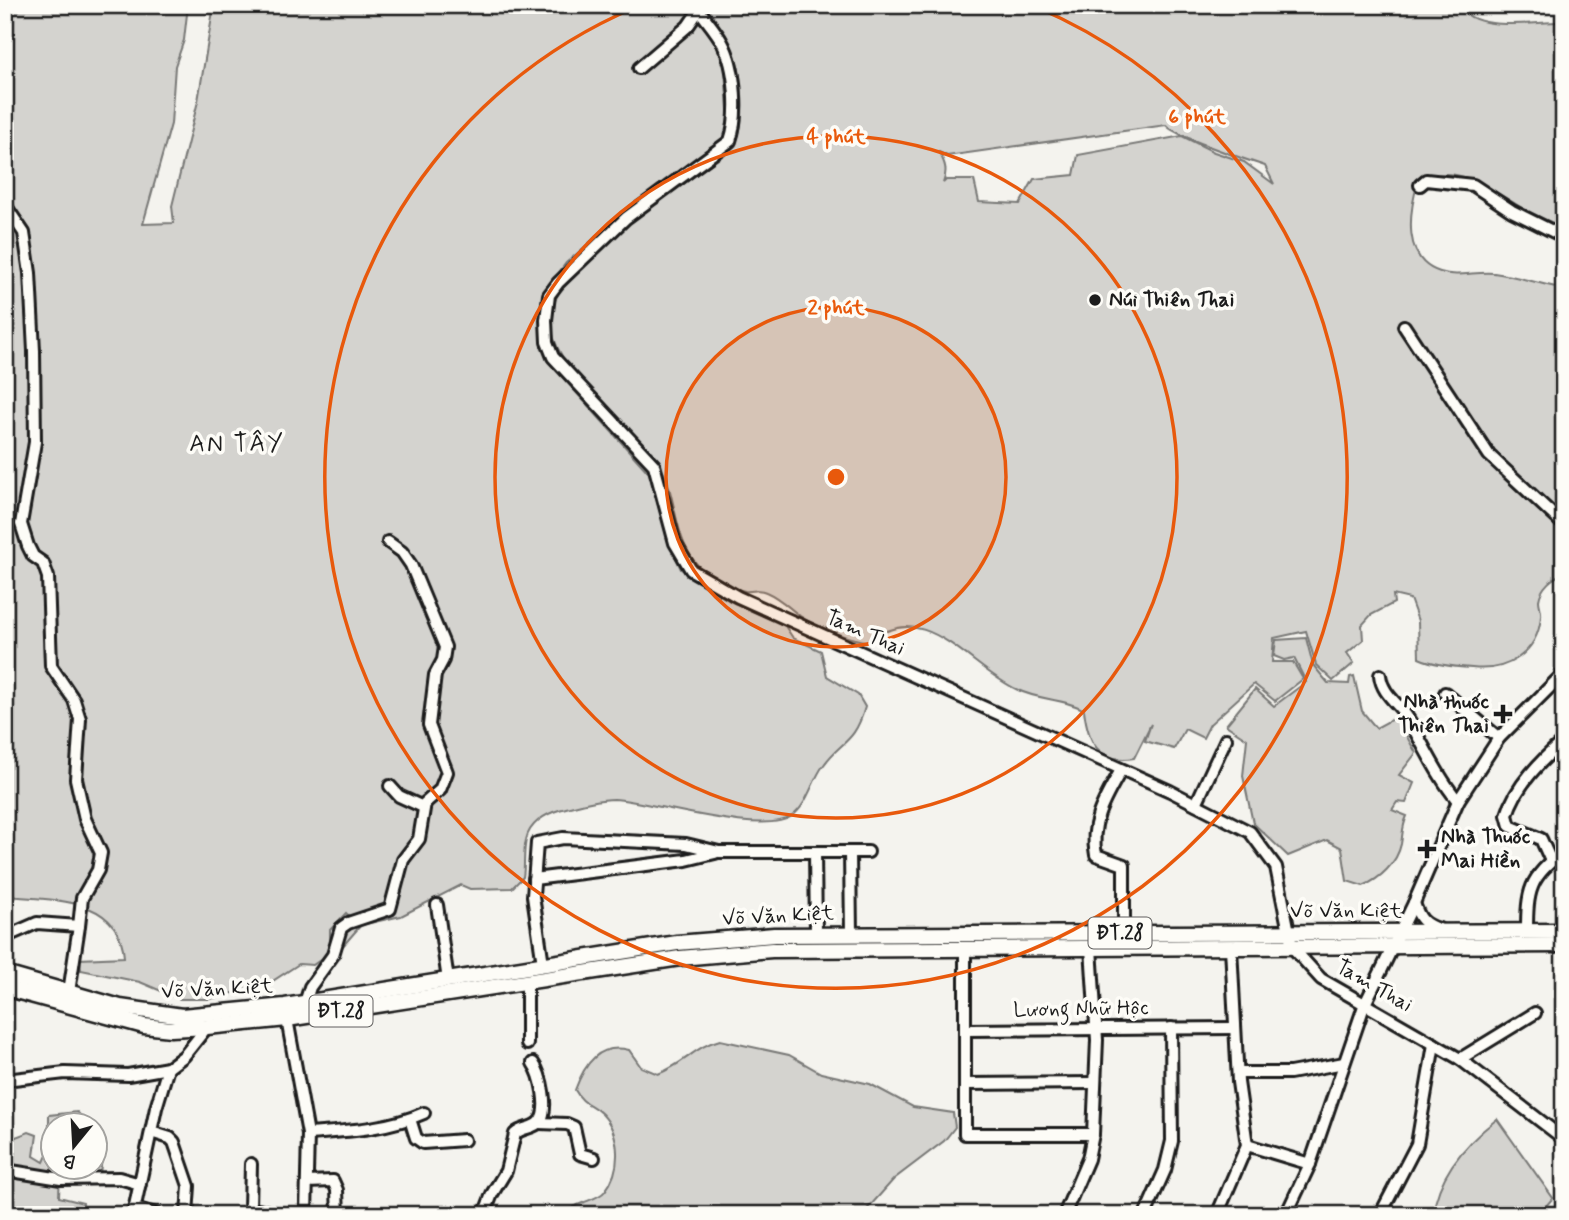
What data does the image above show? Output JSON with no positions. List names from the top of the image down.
{
  "streets": {
    "main road": ["Võ Văn Kiệt", "ĐT.28"],
    "street": ["Tam Thai", "Lương Nhữ Hộc"]
  },
  "crossings": [
    ["Tam Thai", "Võ Văn Kiệt"]
  ],
  "districts": ["AN TÂY"],
  "places": {
    "other": ["Núi Thiên Thai"],
    "health": ["Nhà thuốc Thiên Thai", "Nhà Thuốc Mai Hiền"]
  },
  "north": "bottom",
  "rings": ["6 phút", "4 phút", "2 phút"]
}
